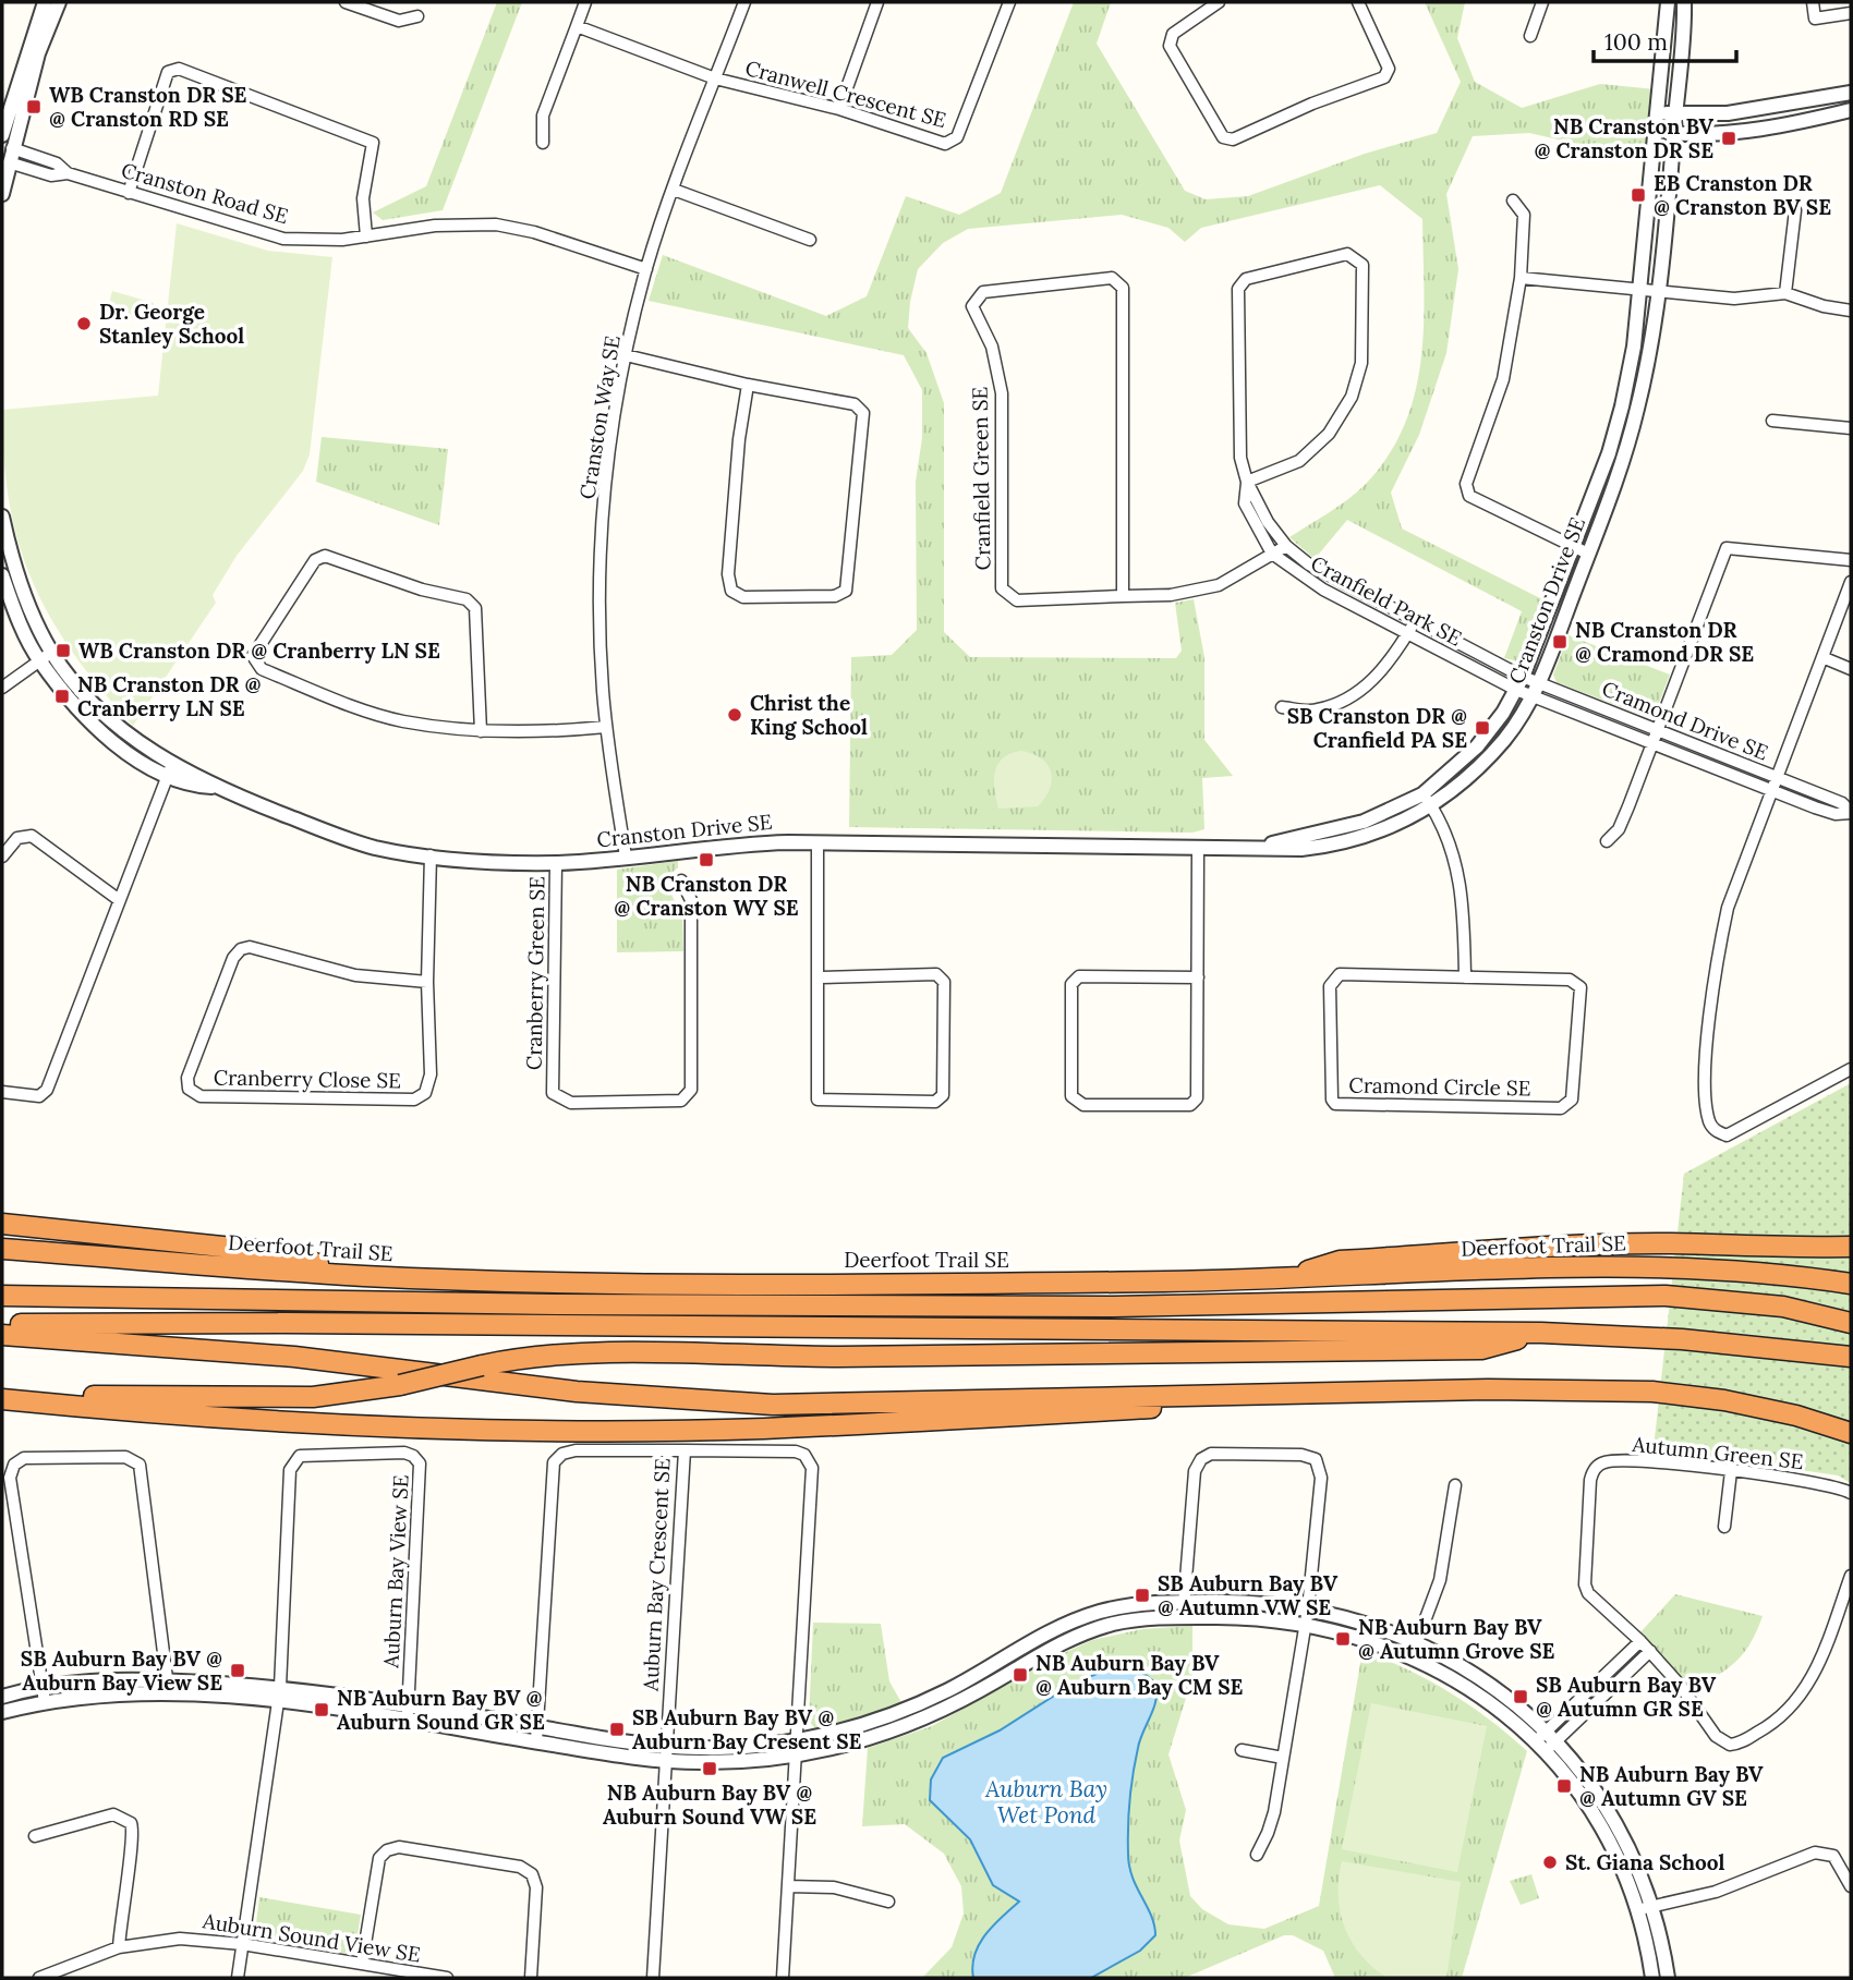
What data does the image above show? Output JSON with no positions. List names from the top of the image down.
{
  "streets": {
    "highway": ["Deerfoot Trail SE"],
    "street": [
      "Cranwell Crescent SE",
      "Cranston Road SE",
      "Cranston Way SE",
      "Cranfield Green SE",
      "Cranfield Park SE",
      "Cranston Drive SE",
      "Cramond Drive SE",
      "Cranberry Green SE",
      "Cranberry Close SE",
      "Cramond Circle SE",
      "Autumn Green SE",
      "Auburn Bay View SE",
      "Auburn Bay Crescent SE",
      "Auburn Sound View SE"
    ]
  },
  "crossings": [
    ["Cranwell Crescent SE", "Cranston Way SE"],
    ["Cranston Road SE", "Cranston Way SE"],
    ["Cranston Way SE", "Cranston Drive SE"],
    ["Cranfield Green SE", "Cranfield Park SE"],
    ["Cranfield Park SE", "Cranston Drive SE"],
    ["Cranfield Park SE", "Cramond Drive SE"],
    ["Cranston Drive SE", "Cramond Drive SE"],
    ["Cranston Drive SE", "Cranberry Green SE"],
    ["Cranston Drive SE", "Cranberry Close SE"]
  ],
  "water": ["Auburn Bay Wet Pond"],
  "places": {
    "transit": [
      "WB Cranston DR SE @ Cranston RD SE",
      "NB Cranston BV @ Cranston DR SE",
      "EB Cranston DR @ Cranston BV SE",
      "NB Cranston DR @ Cramond DR SE",
      "WB Cranston DR @ Cranberry LN SE",
      "NB Cranston DR @ Cranberry LN SE",
      "SB Cranston DR @ Cranfield PA SE",
      "NB Cranston DR @ Cranston WY SE",
      "SB Auburn Bay BV @ Autumn VW SE",
      "NB Auburn Bay BV @ Autumn Grove SE",
      "SB Auburn Bay BV @ Auburn Bay View SE",
      "NB Auburn Bay BV @ Auburn Bay CM SE",
      "SB Auburn Bay BV @ Autumn GR SE",
      "NB Auburn Bay BV @ Auburn Sound GR SE",
      "SB Auburn Bay BV @ Auburn Bay Cresent SE",
      "NB Auburn Bay BV @ Auburn Sound VW SE",
      "NB Auburn Bay BV @ Autumn GV SE"
    ],
    "other": ["Dr. George Stanley School", "Christ the King School", "St. Giana School"]
  },
  "scale_bar": "100 m"
}
